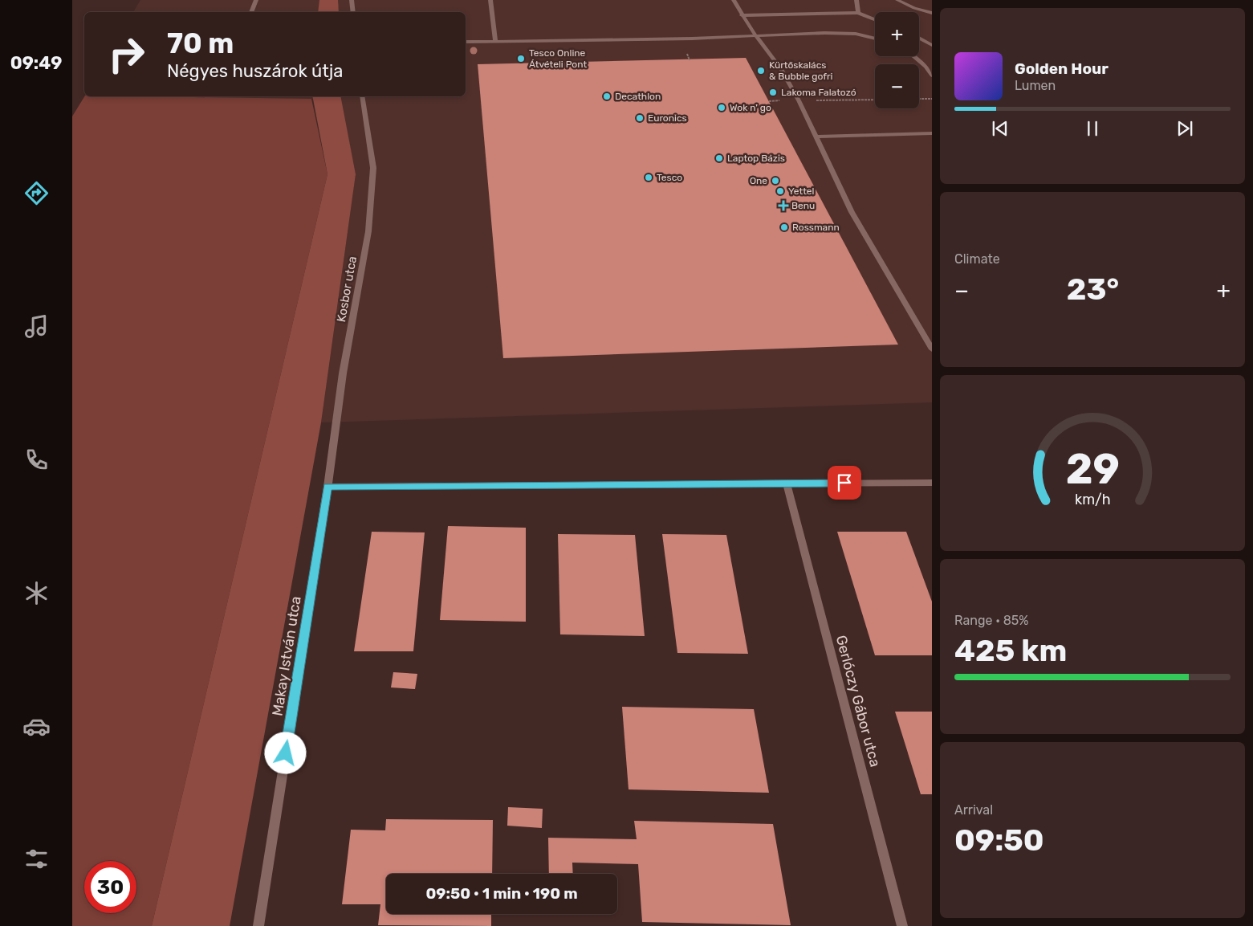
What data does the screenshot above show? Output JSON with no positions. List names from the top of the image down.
{
  "streets": {
    "street": ["Kosbor utca", "Makay István utca", "Gerlóczy Gábor utca"]
  },
  "crossings": [
    ["Kosbor utca", "Makay István utca"]
  ],
  "places": {
    "other": [
      "Tesco Online Átvételi Pont",
      "Kürtőskalács & Bubble gofri",
      "Lakoma Falatozó",
      "Decathlon",
      "Wok n' go",
      "Euronics",
      "Laptop Bázis",
      "Tesco",
      "One",
      "Yettel",
      "Rossmann"
    ],
    "health": ["Benu"]
  },
  "page": {
    "tabs": "09:49",
    "map_buttons": ["+", "−"],
    "turn": ["70 m", "Négyes huszárok útja"],
    "song": ["Golden Hour", "Lumen"],
    "tile": [
      "Climate",
      ["Range · 85%", "425 km"],
      ["Arrival", "09:50"]
    ],
    "heat": ["−", "23°", "+"],
    "limit": "30",
    "trip": "09:50 · 1 min · 190 m",
    "gauge": ["29", "km/h"]
  }
}
